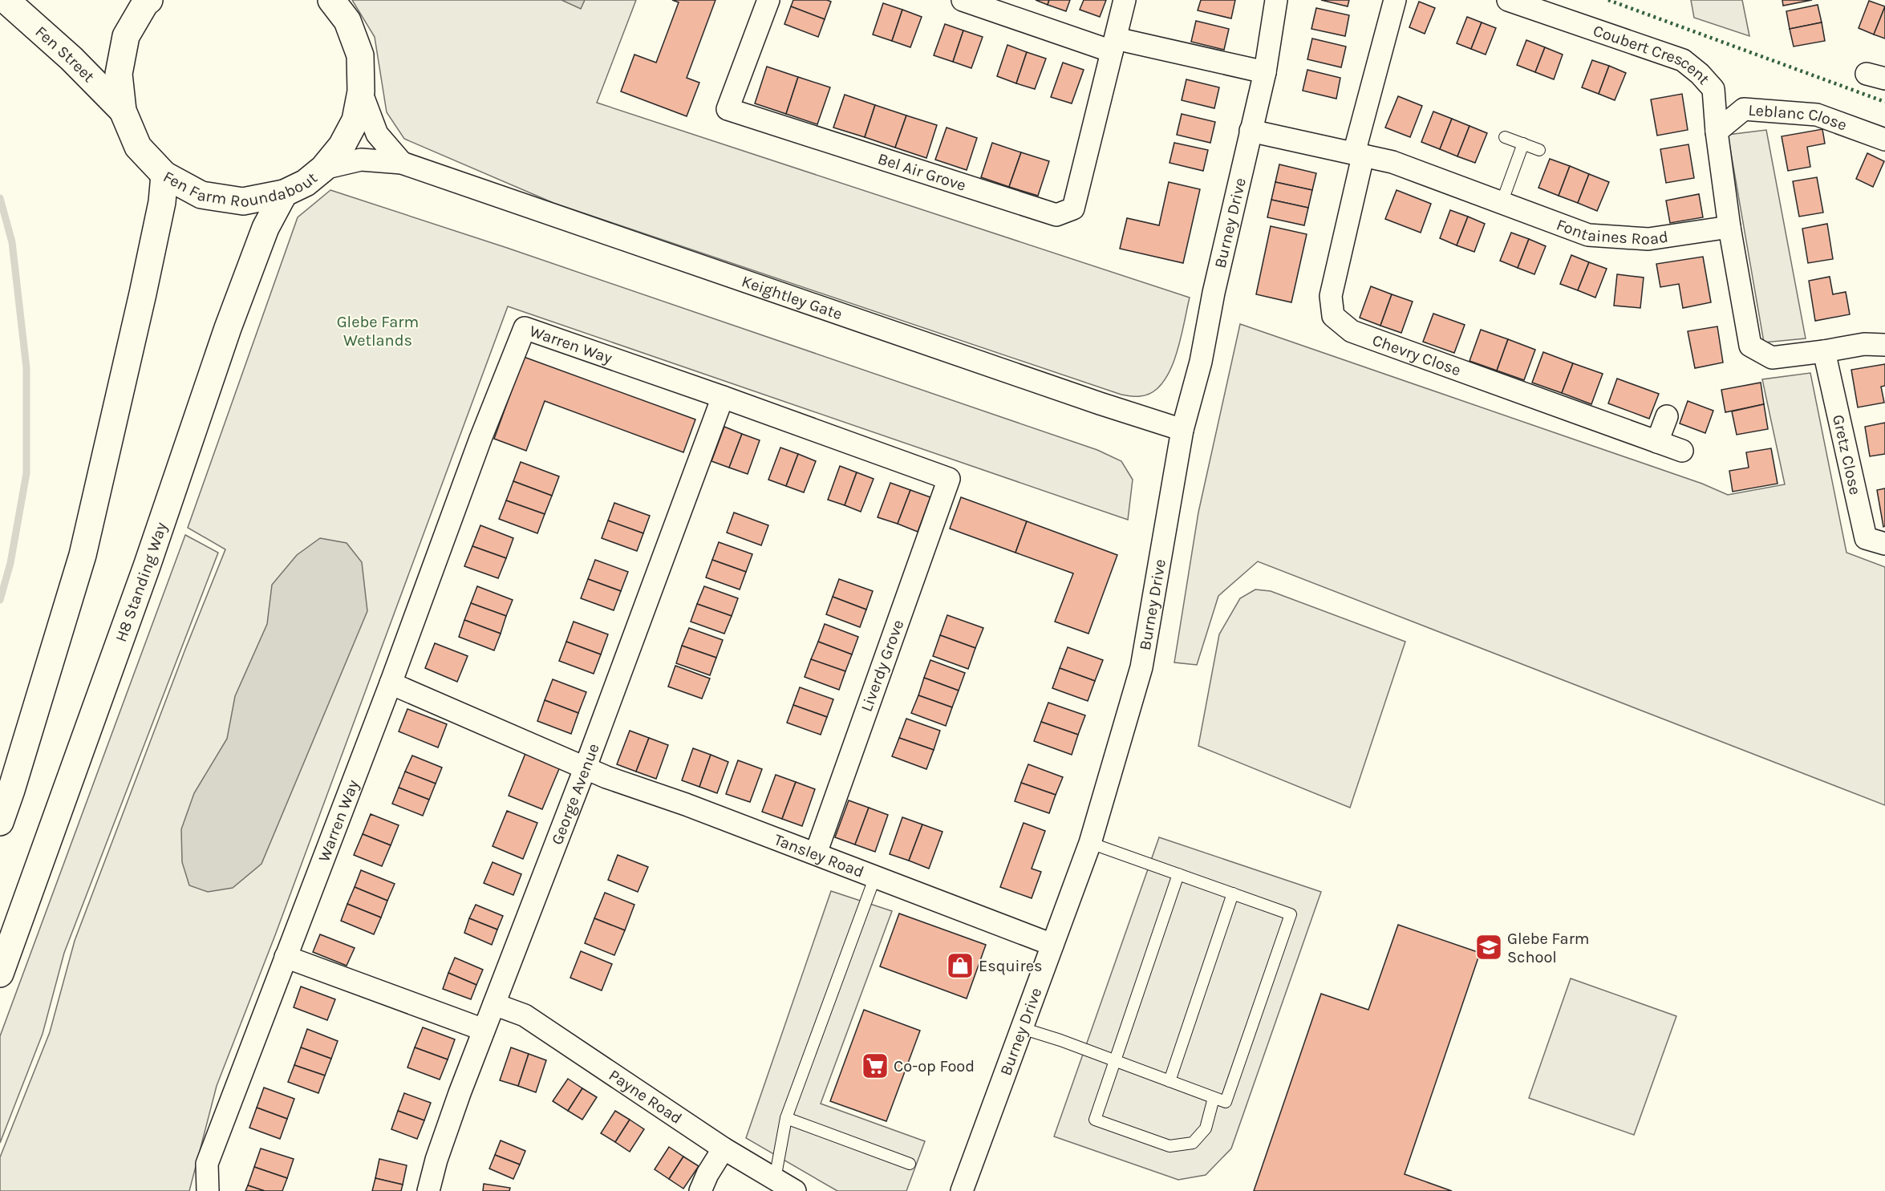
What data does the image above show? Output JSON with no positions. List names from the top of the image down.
{
  "streets": {
    "main road": ["Fen Street", "Fen Farm Roundabout", "H8 Standing Way"],
    "street": [
      "Coubert Crescent",
      "Leblanc Close",
      "Bel Air Grove",
      "Burney Drive",
      "Fontaines Road",
      "Keightley Gate",
      "Warren Way",
      "Chevry Close",
      "Gretz Close",
      "Liverdy Grove",
      "George Avenue",
      "Tansley Road",
      "Payne Road"
    ]
  },
  "crossings": [
    ["Fen Street", "Fen Farm Roundabout"],
    ["Coubert Crescent", "Leblanc Close"],
    ["Coubert Crescent", "Fontaines Road"],
    ["Fen Farm Roundabout", "Keightley Gate"],
    ["Fen Farm Roundabout", "H8 Standing Way"],
    ["Burney Drive", "Fontaines Road"],
    ["Burney Drive", "Keightley Gate"],
    ["Burney Drive", "Tansley Road"],
    ["Fontaines Road", "Chevry Close"],
    ["Warren Way", "Liverdy Grove"],
    ["Warren Way", "George Avenue"],
    ["Liverdy Grove", "Tansley Road"],
    ["George Avenue", "Tansley Road"],
    ["George Avenue", "Payne Road"]
  ],
  "parks": ["Glebe Farm Wetlands"],
  "places": {
    "school or university": ["Glebe Farm School"],
    "shop": ["Esquires"],
    "supermarket": ["Co-op Food"]
  }
}
